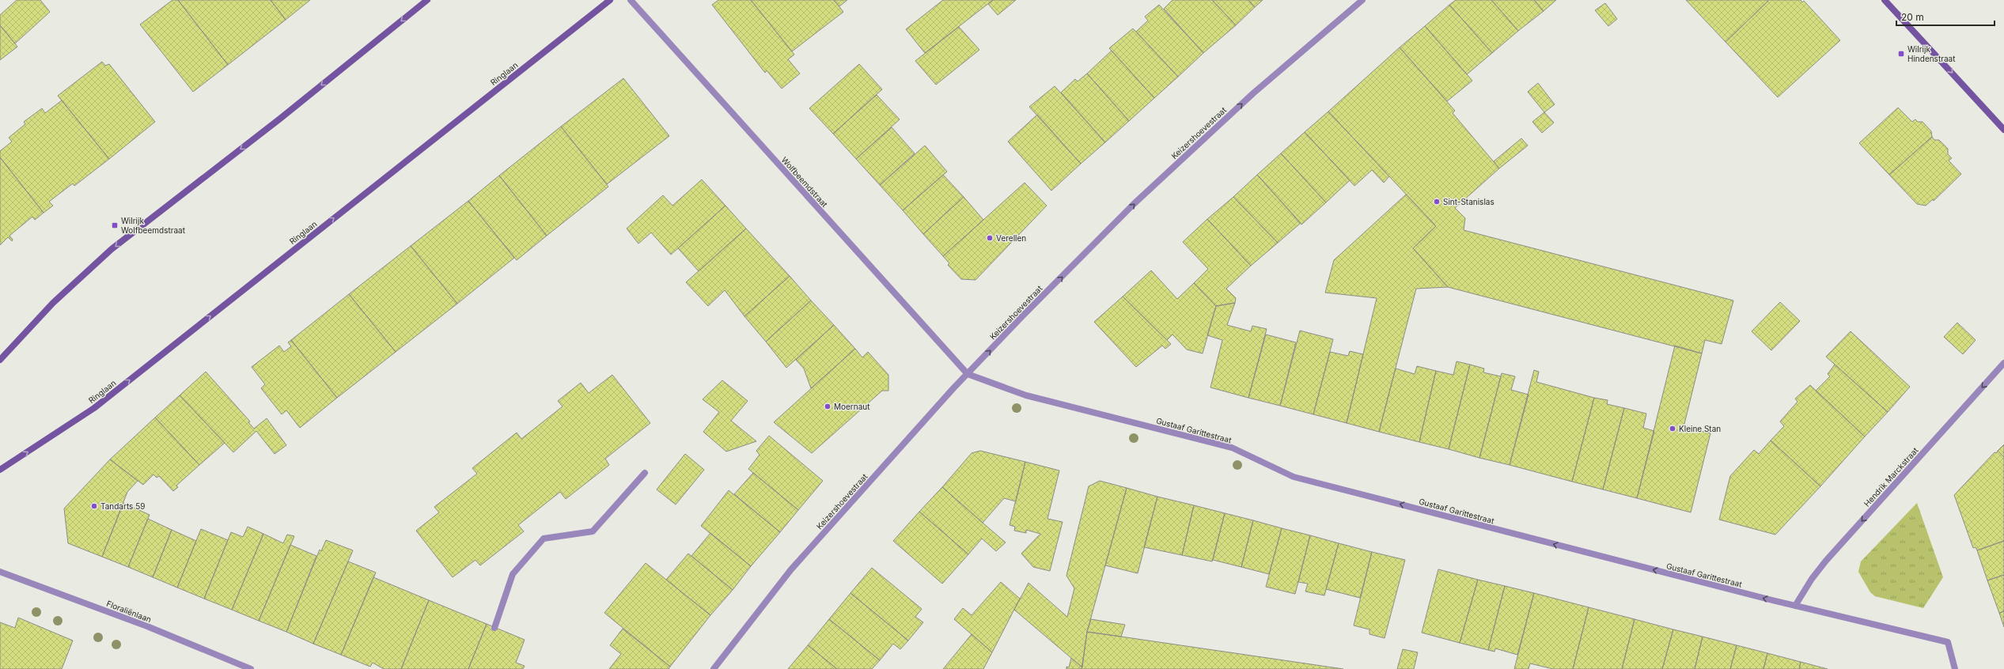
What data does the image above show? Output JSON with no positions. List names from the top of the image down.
{
  "streets": {
    "street": [
      "Ringlaan",
      "Keizershoevestraat",
      "Wolfbeemdstraat",
      "Gustaaf Garittestraat",
      "Hendrik Marckstraat",
      "Floraliënlaan"
    ]
  },
  "crossings": [
    ["Keizershoevestraat", "Wolfbeemdstraat"],
    ["Keizershoevestraat", "Gustaaf Garittestraat"],
    ["Wolfbeemdstraat", "Gustaaf Garittestraat"],
    ["Gustaaf Garittestraat", "Hendrik Marckstraat"]
  ],
  "one_way": [
    "Ringlaan",
    "Keizershoevestraat",
    "Gustaaf Garittestraat",
    "Hendrik Marckstraat"
  ],
  "places": {
    "transit": ["Wilrijk Hindenstraat", "Wilrijk Wolfbeemdstraat"],
    "other": [
      "Sint-Stanislas",
      "Verellen",
      "Moernaut",
      "Kleine Stan",
      "Tandarts 59"
    ]
  },
  "scale_bar": "20 m"
}
